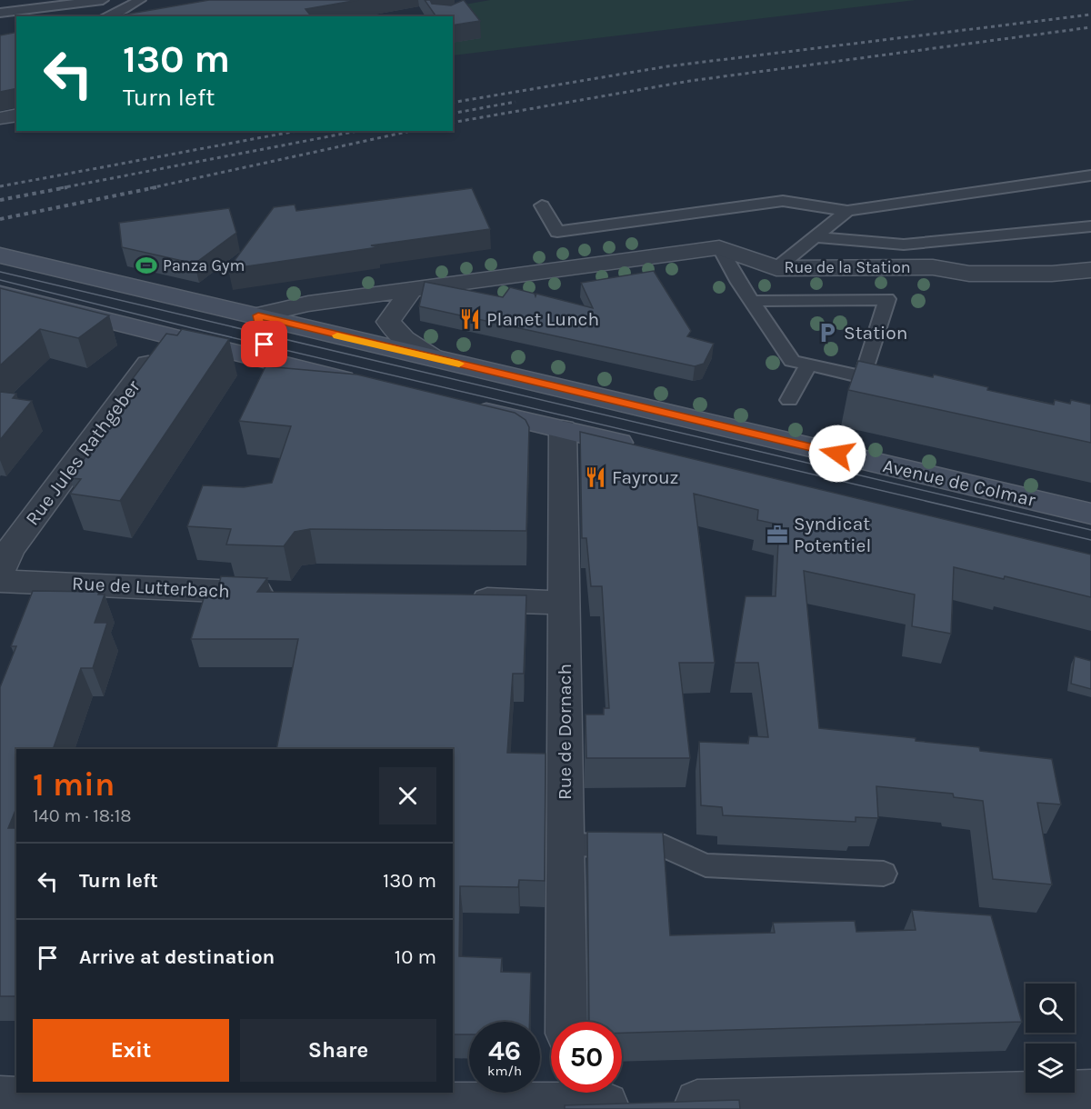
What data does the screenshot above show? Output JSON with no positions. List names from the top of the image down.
{
  "streets": {
    "main road": ["Avenue de Colmar"],
    "street": [
      "Rue de la Station",
      "Rue Jules Rathgeber",
      "Rue de Lutterbach",
      "Rue de Dornach"
    ]
  },
  "crossings": [
    ["Rue de la Station", "Avenue de Colmar"]
  ],
  "places": {
    "sports": ["Panza Gym"],
    "restaurant": ["Planet Lunch", "Fayrouz"],
    "parking": ["Station"],
    "office": ["Syndicat Potentiel"]
  },
  "page": {
    "turn": ["130 m", "Turn left"],
    "heading": ["1 min", "140 m · 18:18"],
    "list": [
      {
        "name": "Turn left",
        "value": "130 m"
      },
      {
        "name": "Arrive at destination",
        "value": "10 m"
      }
    ],
    "buttons": ["Exit", "Share"],
    "speed": "46 km/h",
    "limit": "50"
  }
}
